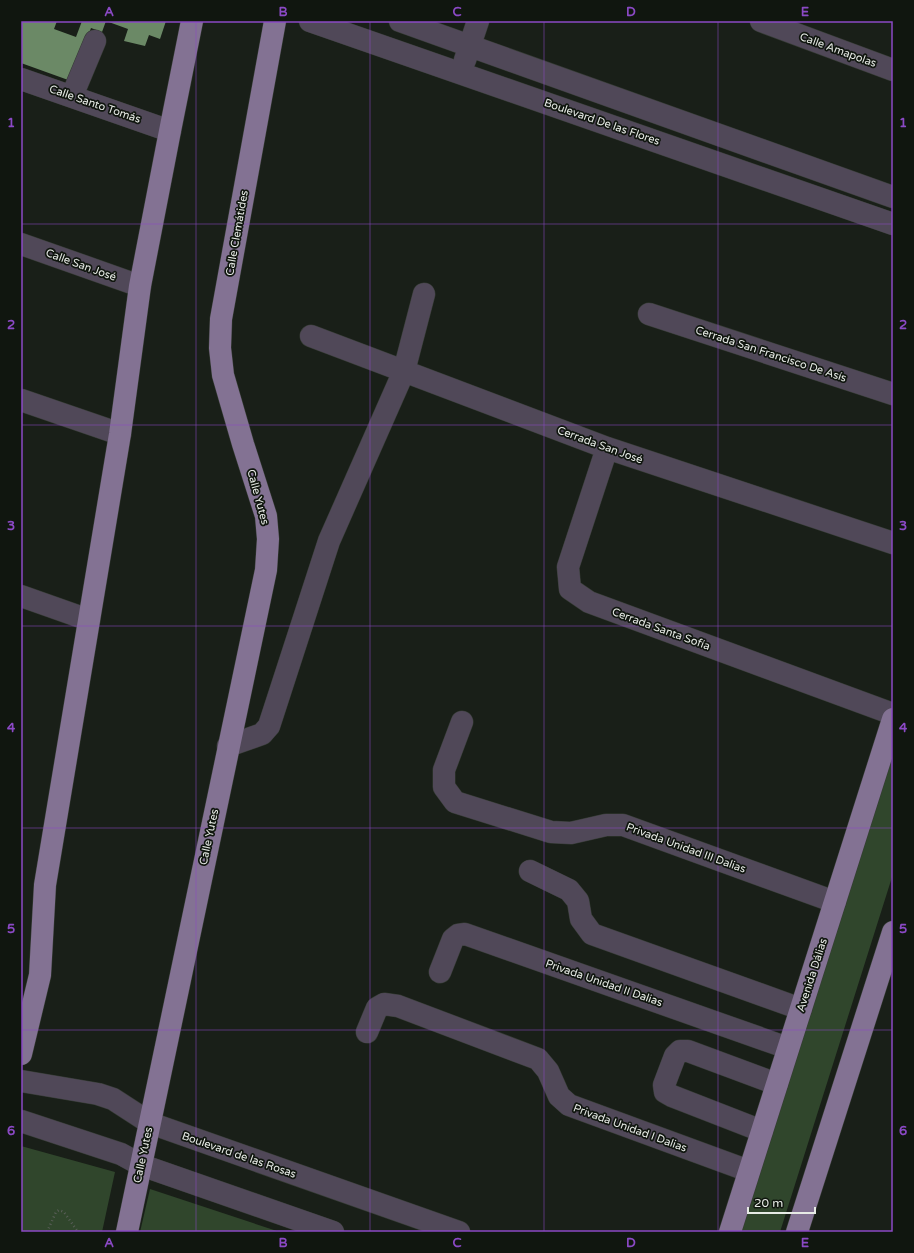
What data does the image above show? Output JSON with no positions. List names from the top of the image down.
{
  "streets": {
    "main road": ["Calle Clemátides", "Calle Yutes", "Avenida Dálias"],
    "street": [
      "Calle Amapolas",
      "Calle Santo Tomás",
      "Boulevard De las Flores",
      "Calle San José",
      "Cerrada San Francisco De Asís",
      "Cerrada San José",
      "Cerrada Santa Sofía",
      "Privada Unidad III Dalias",
      "Privada Unidad II Dalias",
      "Privada Unidad I Dalias",
      "Boulevard de las Rosas"
    ]
  },
  "crossings": [
    ["Calle Clemátides", "Calle Yutes"],
    ["Cerrada San José", "Cerrada Santa Sofía"],
    ["Calle Yutes", "Boulevard de las Rosas"],
    ["Privada Unidad III Dalias", "Avenida Dálias"],
    ["Avenida Dálias", "Privada Unidad II Dalias"],
    ["Avenida Dálias", "Privada Unidad I Dalias"]
  ],
  "scale_bar": "20 m",
  "grid": {
    "columns": [
      "A",
      "B",
      "C",
      "D",
      "E"
    ],
    "rows": [
      "1",
      "2",
      "3",
      "4",
      "5",
      "6"
    ]
  }
}
